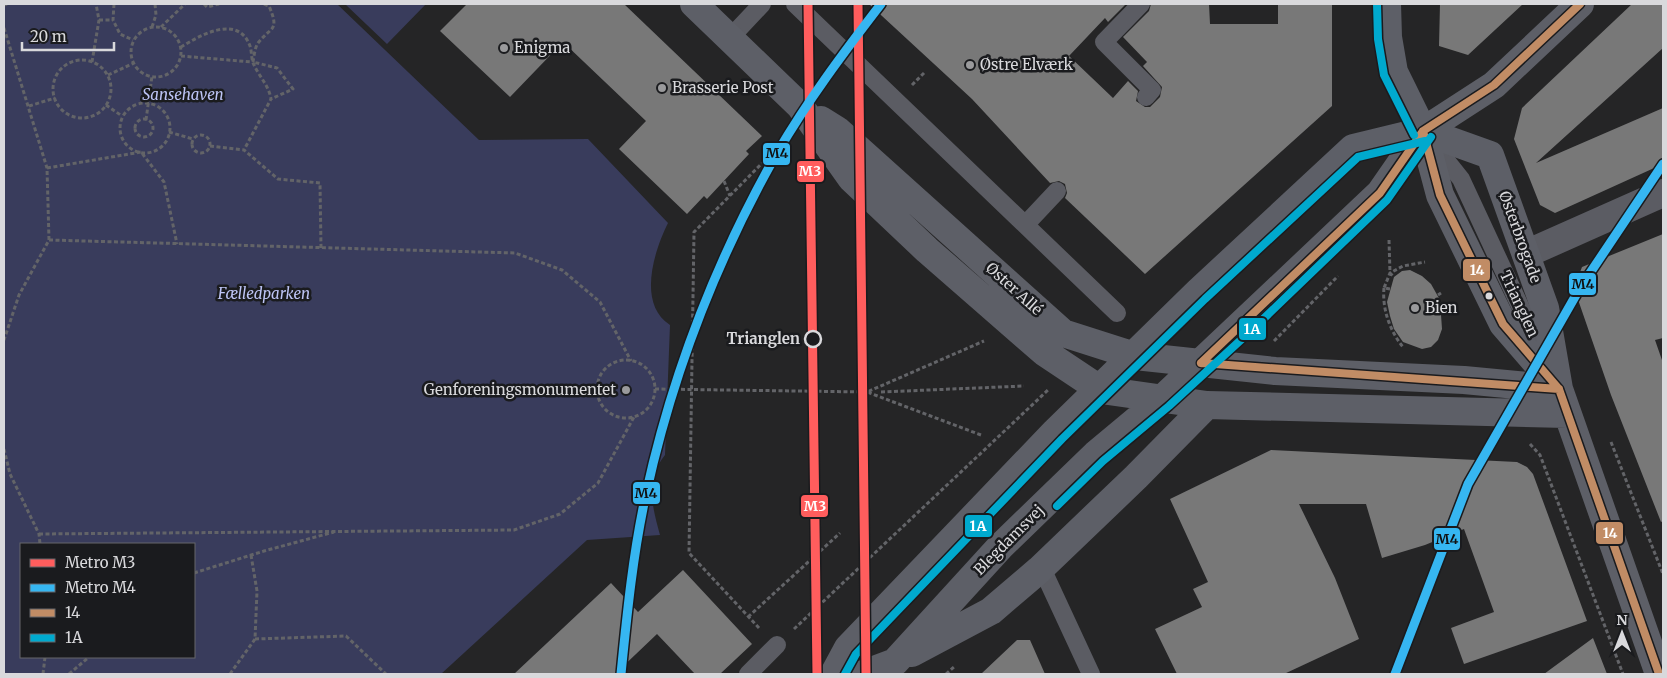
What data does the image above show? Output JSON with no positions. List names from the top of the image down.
{
  "streets": {
    "street": ["Østerbrogade", "Øster Allé", "Blegdamsvej"]
  },
  "crossings": [
    ["Østerbrogade", "Øster Allé"],
    ["Øster Allé", "Blegdamsvej"]
  ],
  "parks": ["Sansehaven", "Fælledparken"],
  "places": [
    "Enigma",
    "Østre Elværk",
    "Brasserie Post",
    "Bien",
    "Trianglen",
    "Genforeningsmonumentet"
  ],
  "lines": [
    "metro line M3",
    "metro line M4",
    "transit line 14",
    "transit line 1A"
  ],
  "legend": [
    "Metro M3",
    "Metro M4",
    "14",
    "1A"
  ],
  "scale_bar": "20 m",
  "north": "top"
}
